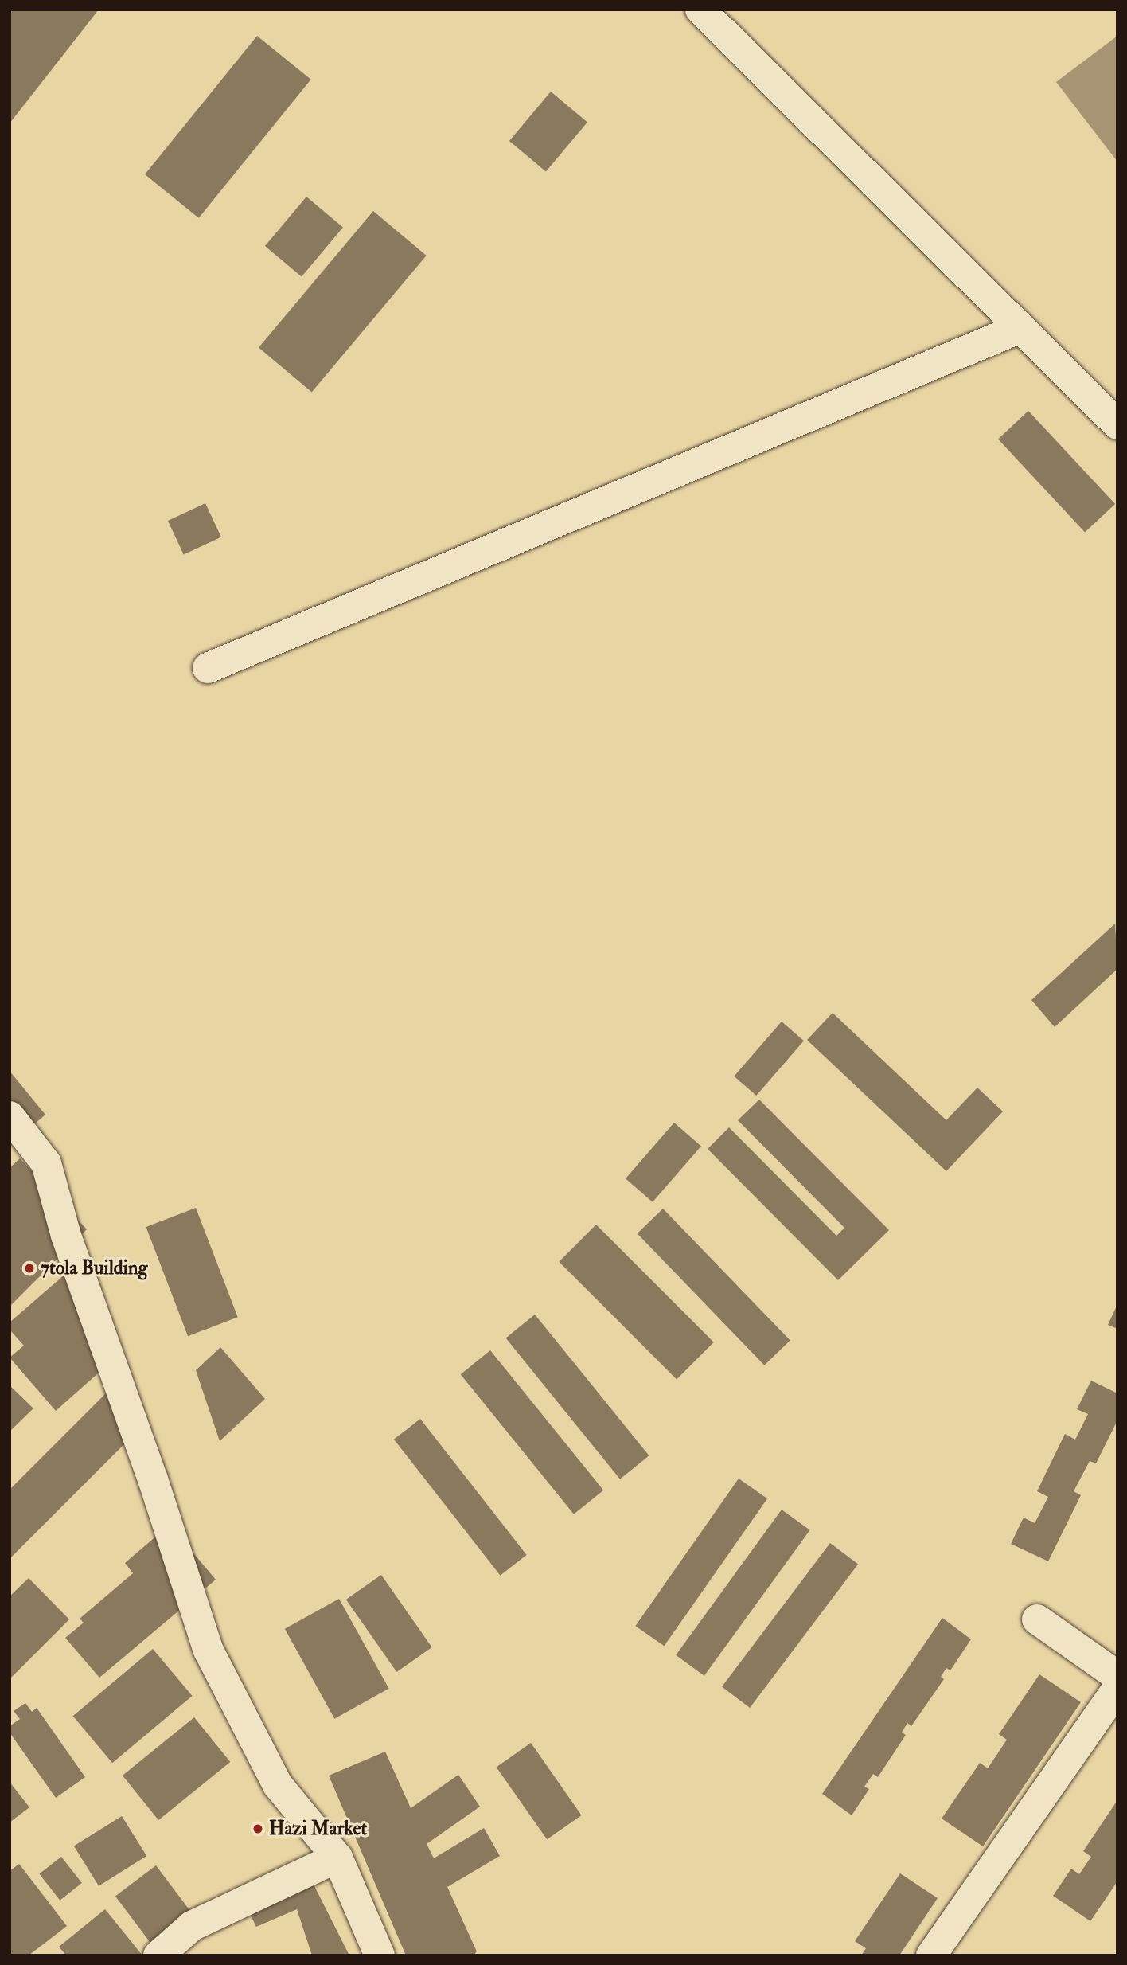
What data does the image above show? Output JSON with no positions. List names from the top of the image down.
{
  "places": ["7tola Building", "Hazi Market"]
}
